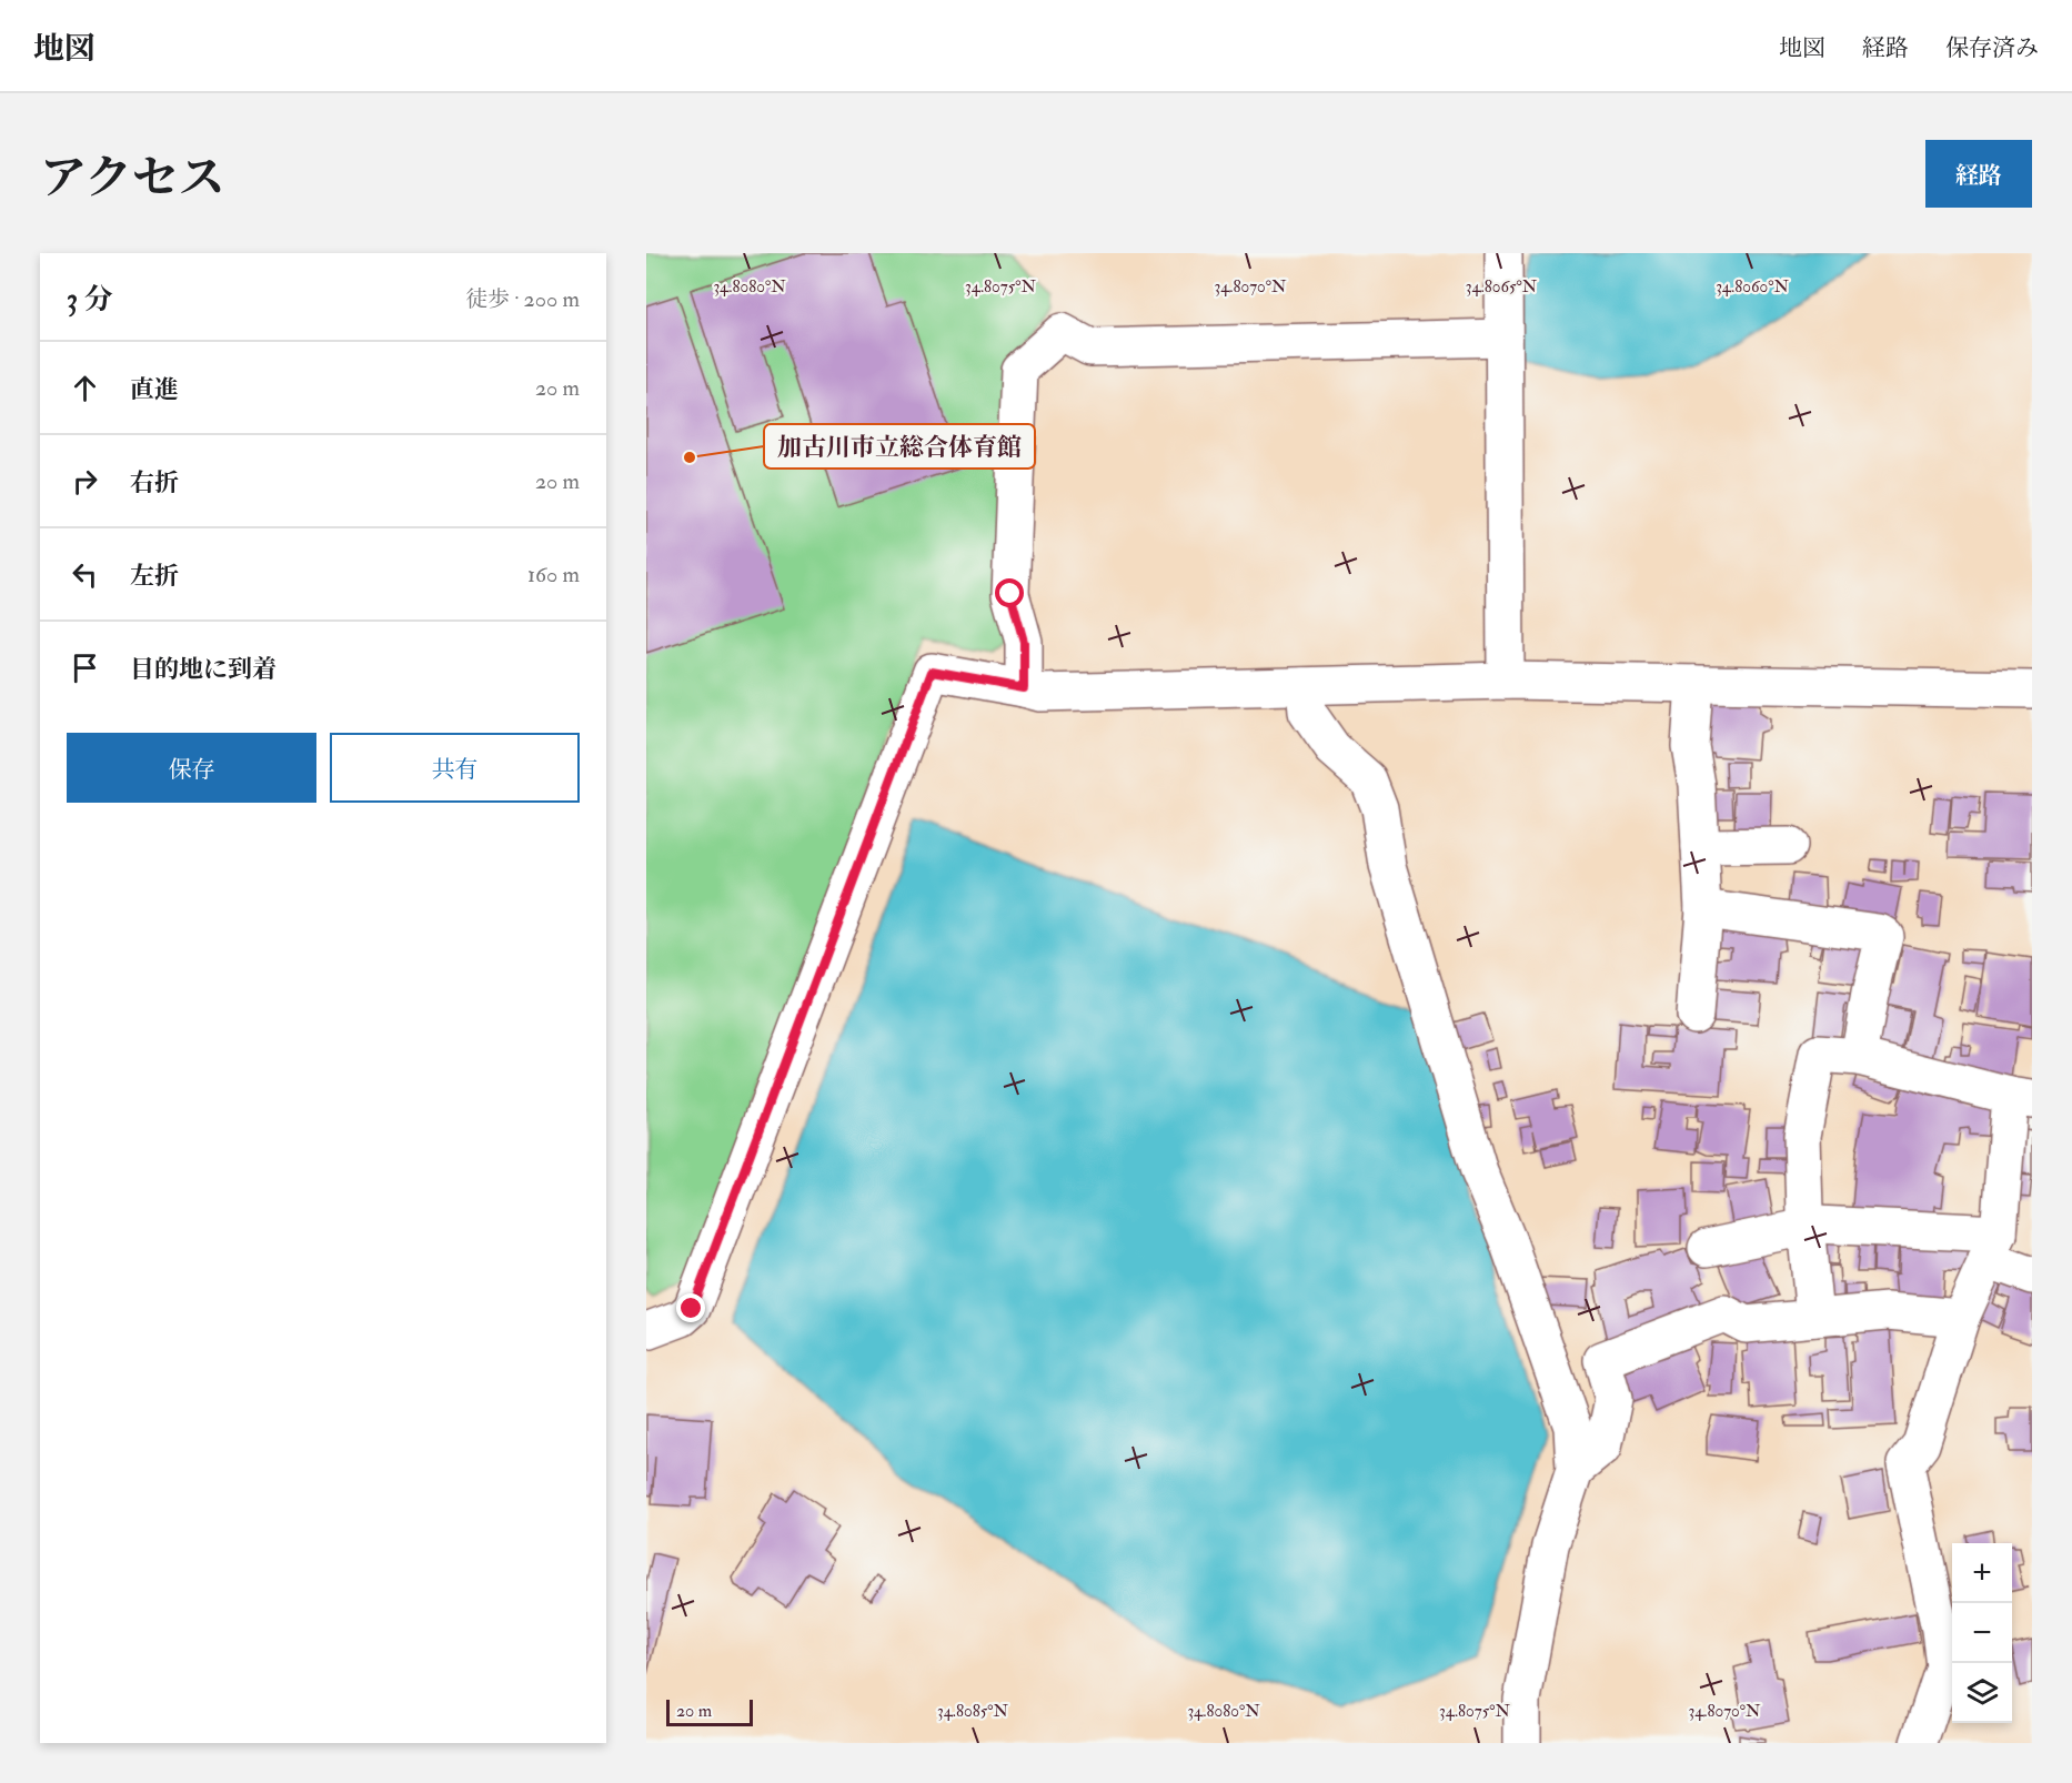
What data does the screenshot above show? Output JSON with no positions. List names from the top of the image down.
{
  "places": ["加古川市立総合体育館"],
  "scale_bar": "20 m",
  "page": {
    "header": "地図",
    "nav": ["地図", "経路", "保存済み"],
    "title": "アクセス",
    "buttons": [
      "経路",
      ["保存", "共有"]
    ],
    "heading": ["3 分", "徒歩 · 200 m"],
    "list": [
      ["直進", "20 m"],
      ["右折", "20 m"],
      ["左折", "160 m"],
      "目的地に到着"
    ],
    "map_buttons": ["+", "−"],
    "scale": "20 m"
  },
  "coordinates": [
    "34.8080°N",
    "34.8075°N",
    "34.8070°N",
    "34.8065°N",
    "34.8060°N",
    "34.8085°N"
  ]
}
